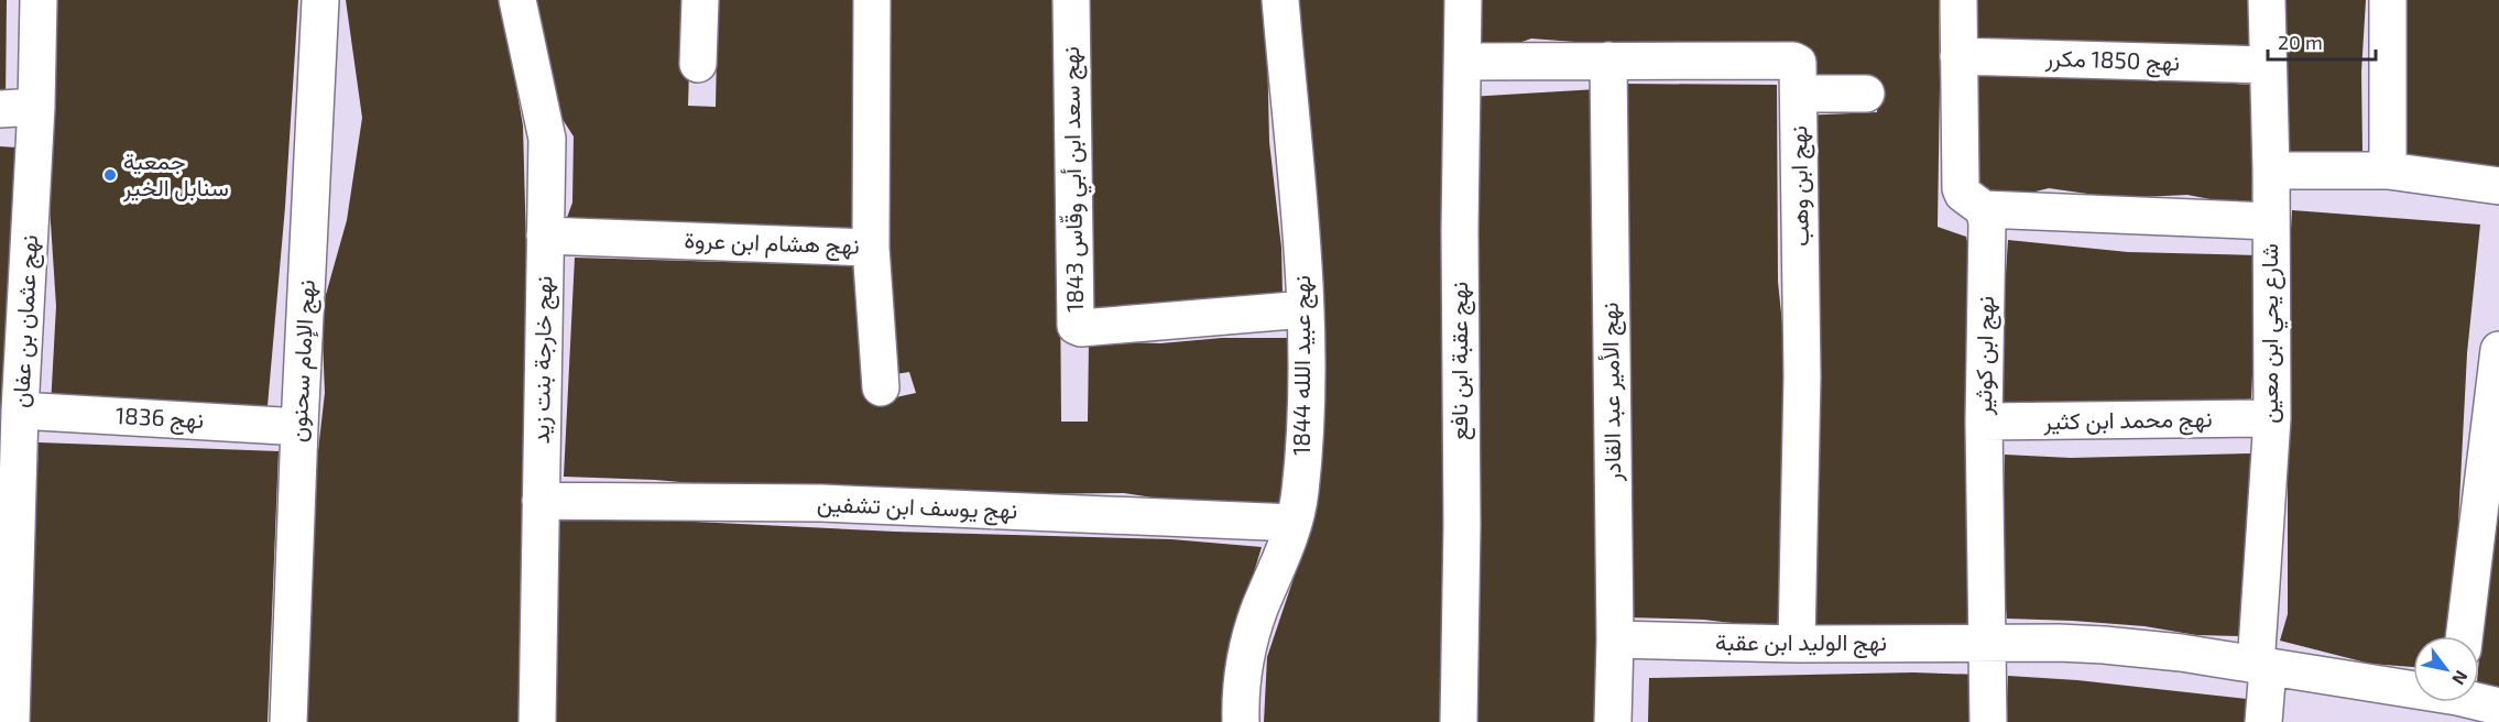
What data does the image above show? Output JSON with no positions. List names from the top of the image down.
{
  "streets": {
    "street": [
      "نهج 1850 مكرر",
      "نهج سعد ابن أبي وقّاس 1843",
      "نهج ابن وهب",
      "نهج هشام ابن عروة",
      "نهج عثمان بن عفان",
      "شارع يحي ابن معين",
      "نهج ابن كوثير",
      "نهج خارجة بنت زيد",
      "نهج الإمام سحنون",
      "نهج عقبة ابن نافع",
      "نهج عبيد اللله 1844",
      "نهج الأمير عبد القادر",
      "نهج 1836",
      "نهج محمد ابن كثير",
      "نهج يوسف ابن تشفين",
      "نهج الوليد ابن عقبة"
    ]
  },
  "crossings": [
    ["نهج 1850 مكرر", "شارع يحي ابن معين"],
    ["نهج سعد ابن أبي وقّاس 1843", "نهج عبيد اللله 1844"],
    ["نهج ابن وهب", "نهج عقبة ابن نافع"],
    ["نهج ابن وهب", "نهج الأمير عبد القادر"],
    ["نهج ابن وهب", "نهج الوليد ابن عقبة"],
    ["نهج هشام ابن عروة", "نهج خارجة بنت زيد"],
    ["نهج عثمان بن عفان", "نهج 1836"],
    ["شارع يحي ابن معين", "نهج محمد ابن كثير"],
    ["نهج ابن كوثير", "نهج محمد ابن كثير"],
    ["نهج ابن كوثير", "نهج الوليد ابن عقبة"],
    ["نهج خارجة بنت زيد", "نهج يوسف ابن تشفين"],
    ["نهج الإمام سحنون", "نهج 1836"],
    ["نهج عبيد اللله 1844", "نهج يوسف ابن تشفين"],
    ["نهج الأمير عبد القادر", "نهج الوليد ابن عقبة"]
  ],
  "places": ["جمعية سنابل الخير"],
  "scale_bar": "20 m",
  "north": "bottom right"
}
